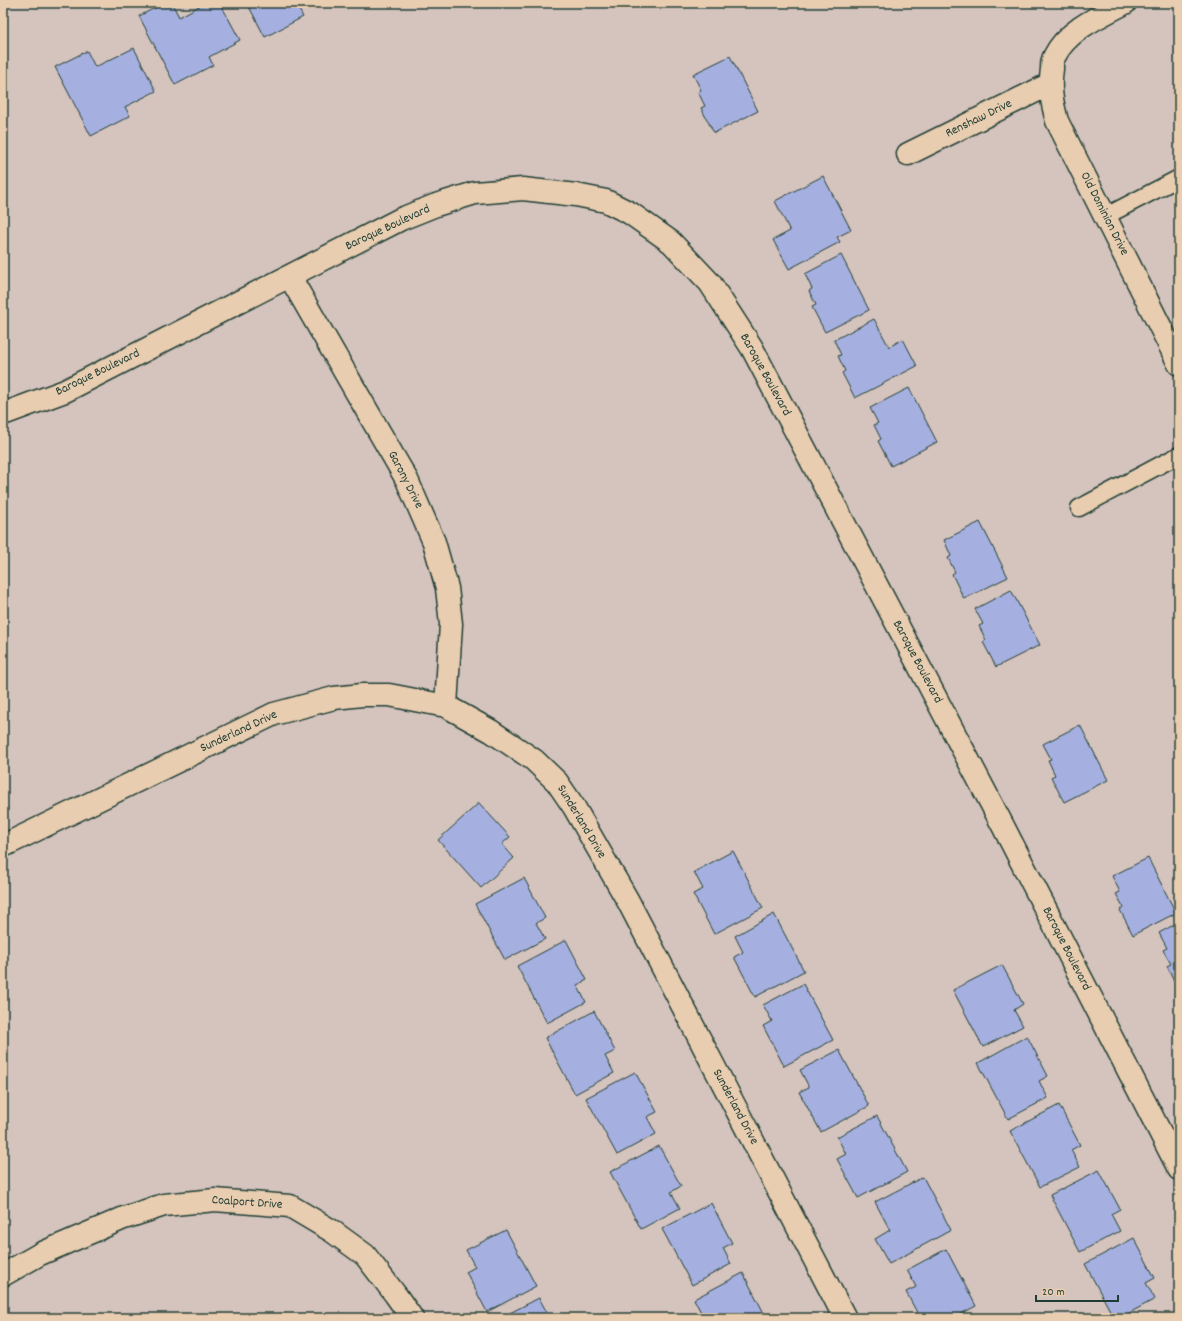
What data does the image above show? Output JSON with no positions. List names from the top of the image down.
{
  "streets": {
    "street": [
      "Renshaw Drive",
      "Old Dominion Drive",
      "Baroque Boulevard",
      "Garony Drive",
      "Sunderland Drive",
      "Coalport Drive"
    ]
  },
  "crossings": [
    ["Renshaw Drive", "Old Dominion Drive"],
    ["Baroque Boulevard", "Garony Drive"],
    ["Garony Drive", "Sunderland Drive"]
  ],
  "scale_bar": "20 m"
}
